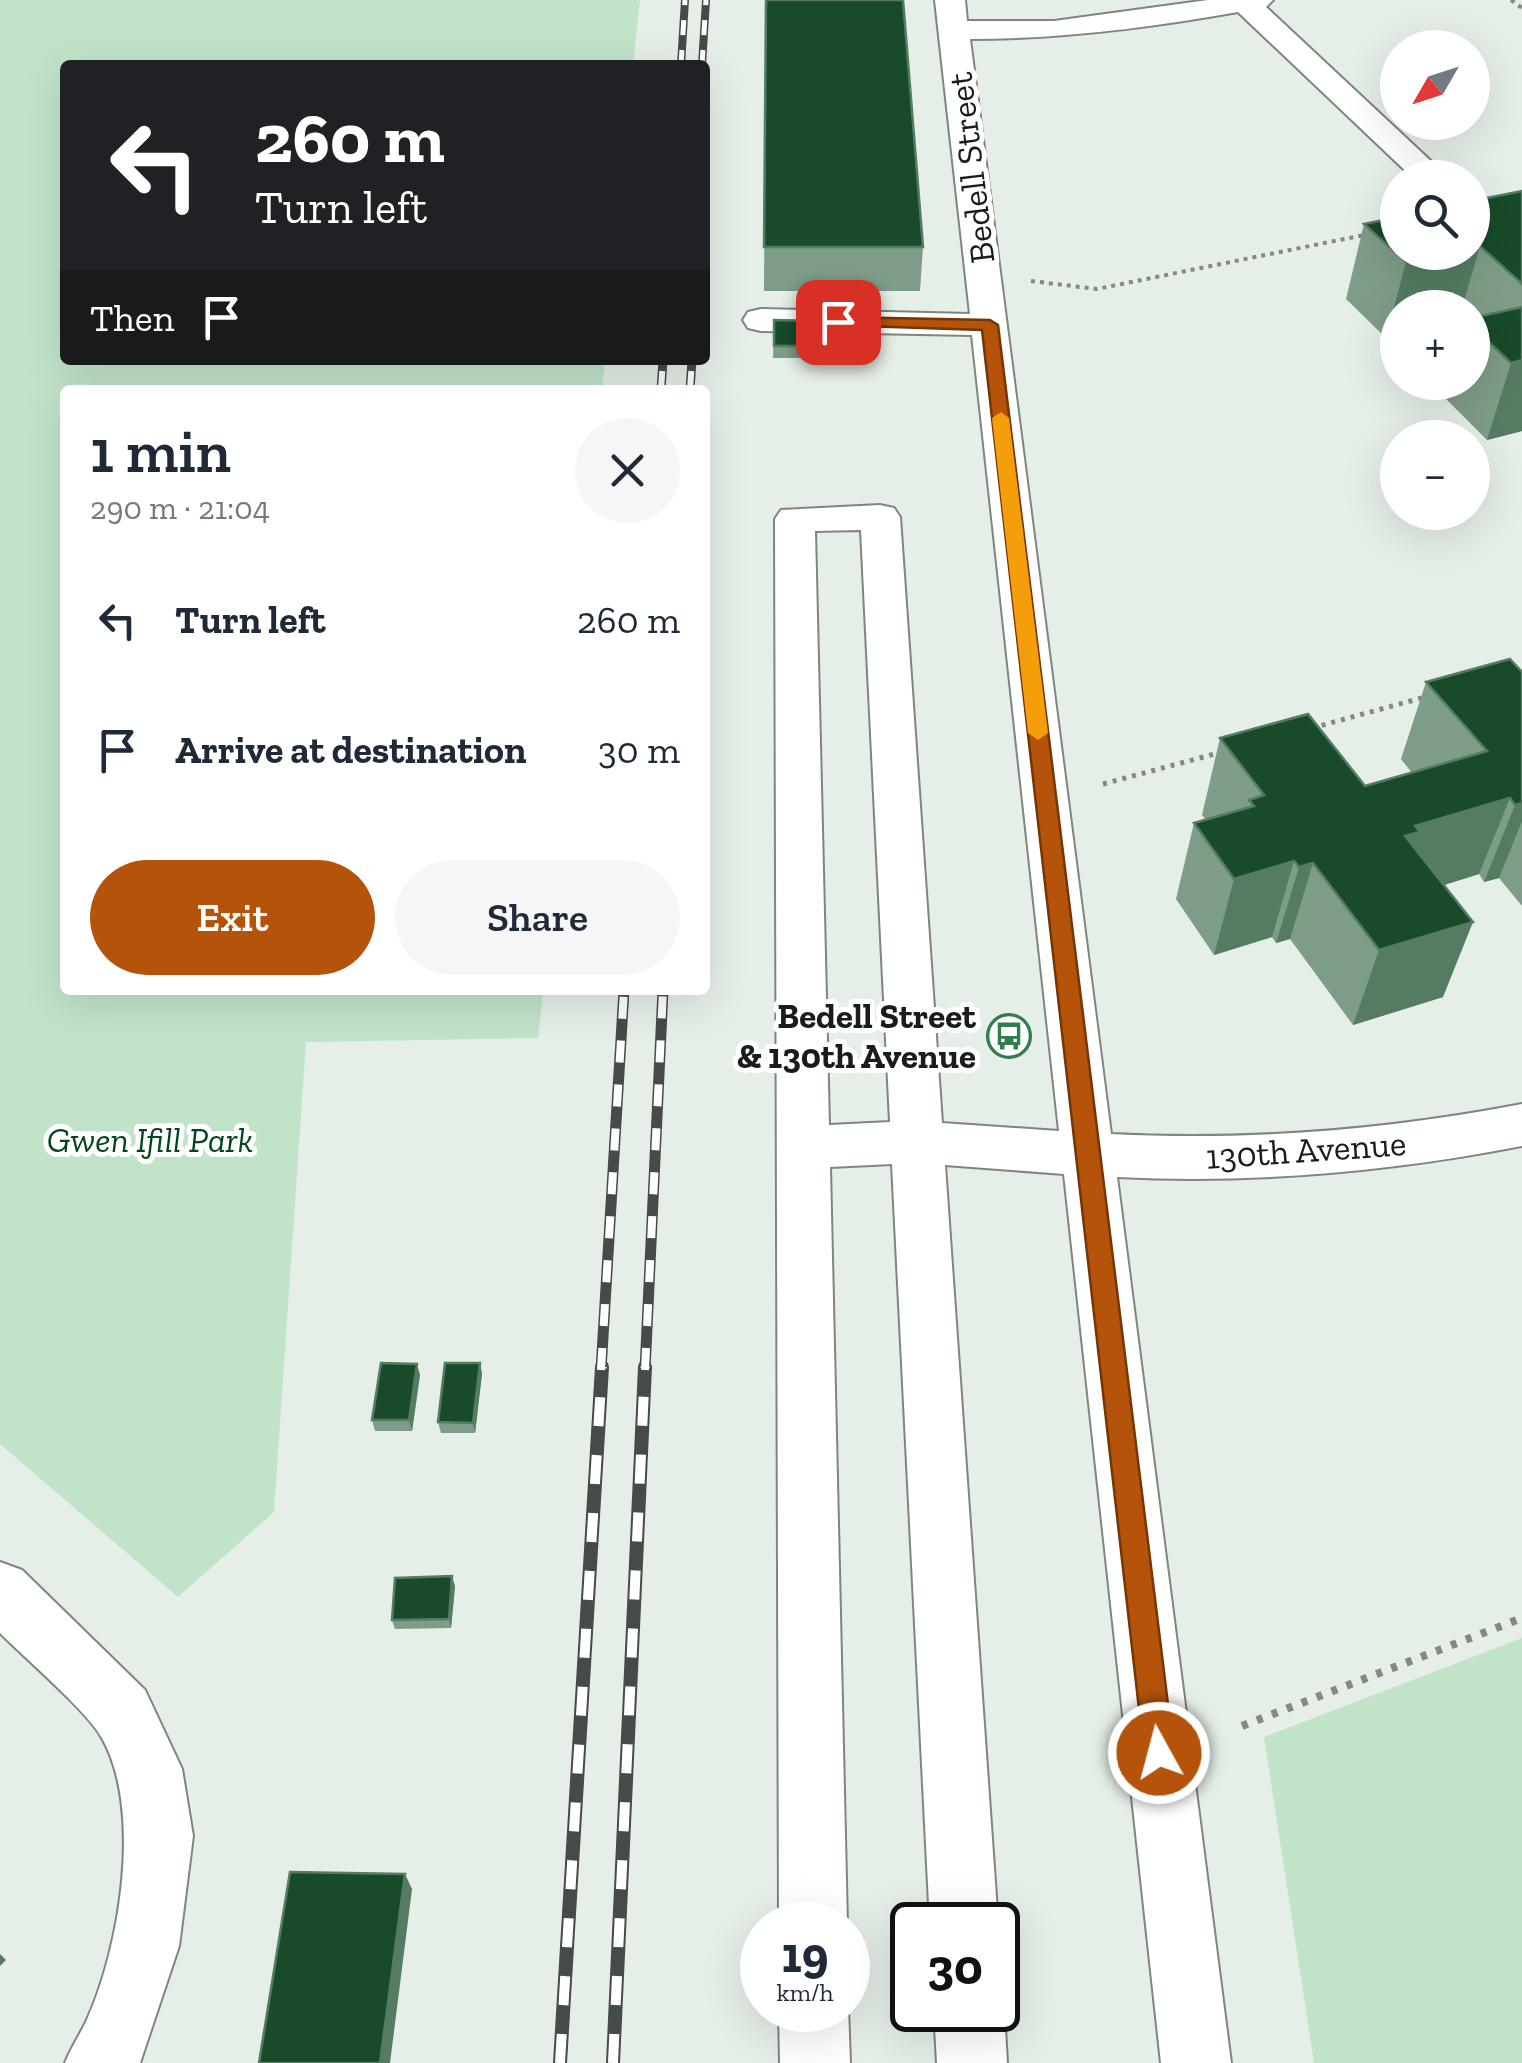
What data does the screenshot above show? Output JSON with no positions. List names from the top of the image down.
{
  "streets": {
    "street": ["Bedell Street", "130th Avenue"]
  },
  "crossings": [
    ["Bedell Street", "130th Avenue"]
  ],
  "parks": ["Gwen Ifill Park"],
  "places": {
    "bus stop": ["Bedell Street & 130th Avenue"]
  },
  "north": "bottom left",
  "page": {
    "map_buttons": ["+", "−"],
    "turn": ["260 m", "Turn left"],
    "then": "Then",
    "heading": ["1 min", "290 m · 21:04"],
    "list": [
      {
        "name": "Turn left",
        "value": "260 m"
      },
      {
        "name": "Arrive at destination",
        "value": "30 m"
      }
    ],
    "buttons": ["Exit", "Share"],
    "speed": "19 km/h",
    "limit": "30"
  }
}
